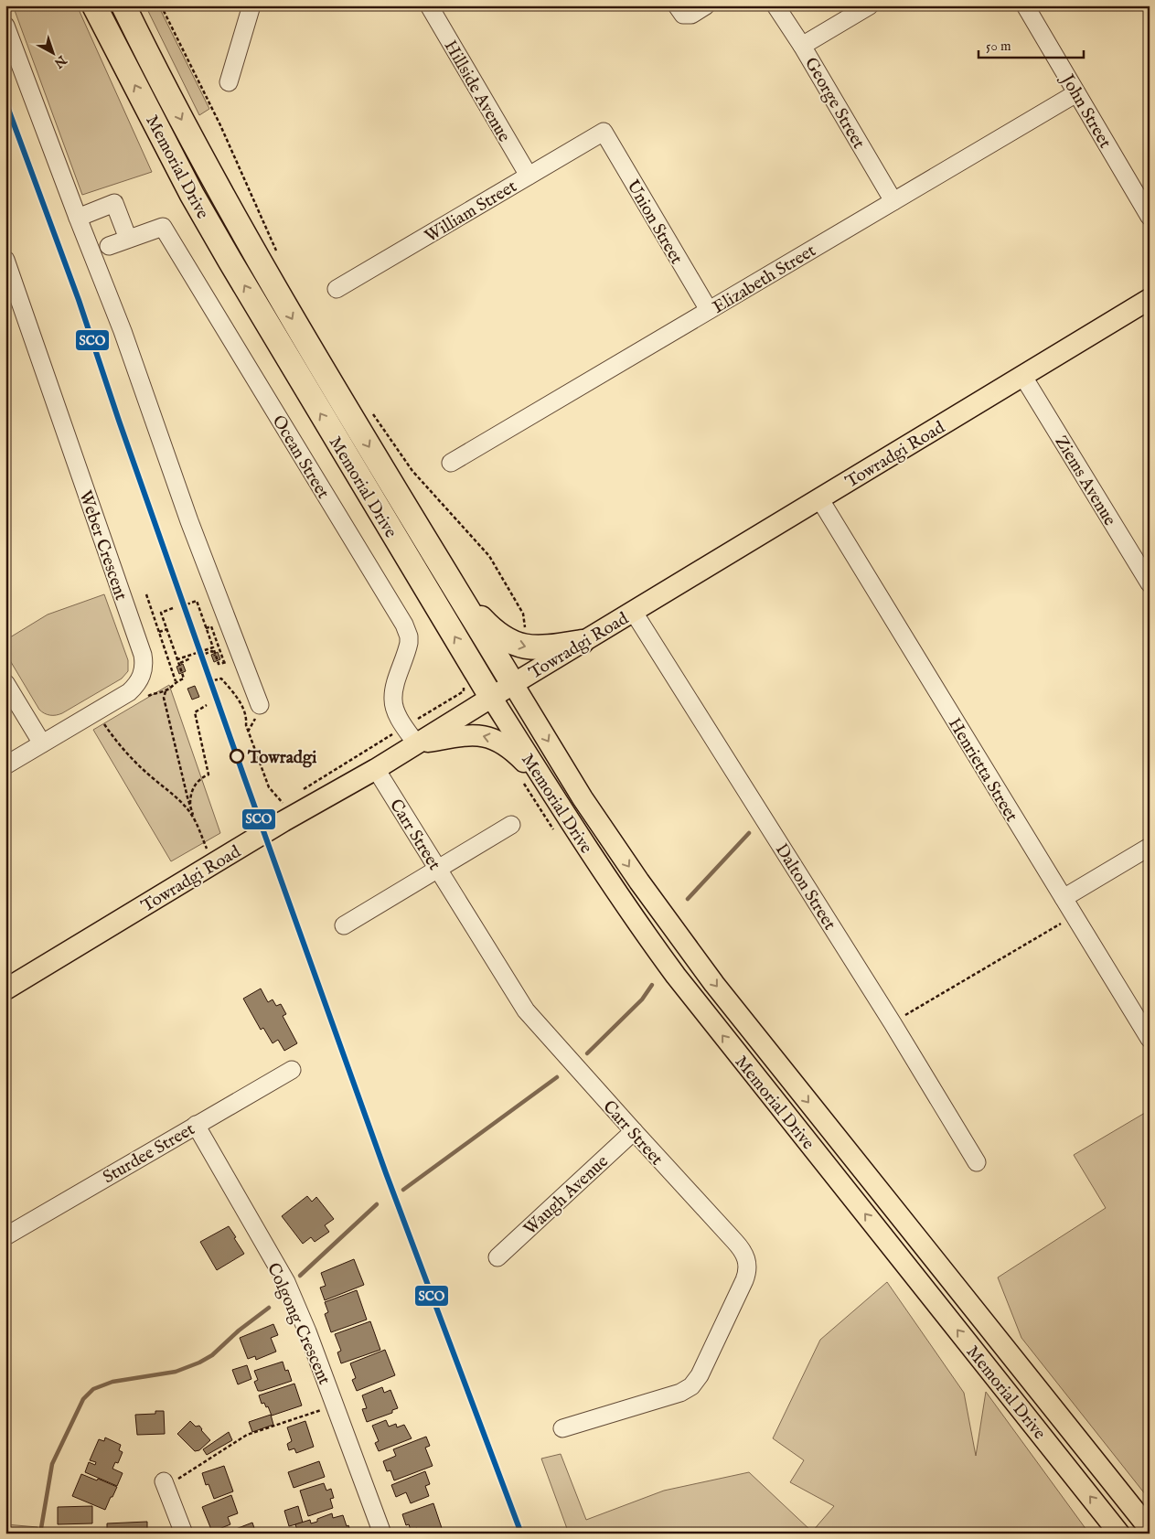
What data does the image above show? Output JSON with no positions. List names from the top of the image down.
{
  "streets": {
    "highway": ["Memorial Drive"],
    "main road": ["Towradgi Road"],
    "street": [
      "Hillside Avenue",
      "George Street",
      "John Street",
      "William Street",
      "Union Street",
      "Elizabeth Street",
      "Ocean Street",
      "Ziems Avenue",
      "Weber Crescent",
      "Henrietta Street",
      "Carr Street",
      "Dalton Street",
      "Sturdee Street",
      "Waugh Avenue",
      "Colgong Crescent"
    ]
  },
  "crossings": [
    ["Hillside Avenue", "William Street"],
    ["George Street", "Elizabeth Street"],
    ["John Street", "Elizabeth Street"],
    ["Memorial Drive", "Towradgi Road"],
    ["William Street", "Union Street"],
    ["Union Street", "Elizabeth Street"],
    ["Towradgi Road", "Ocean Street"],
    ["Towradgi Road", "Ziems Avenue"],
    ["Towradgi Road", "Henrietta Street"],
    ["Towradgi Road", "Carr Street"],
    ["Towradgi Road", "Dalton Street"],
    ["Carr Street", "Waugh Avenue"],
    ["Sturdee Street", "Colgong Crescent"]
  ],
  "places": ["Towradgi"],
  "lines": ["transit line SCO"],
  "scale_bar": "50 m",
  "north": "bottom right"
}
